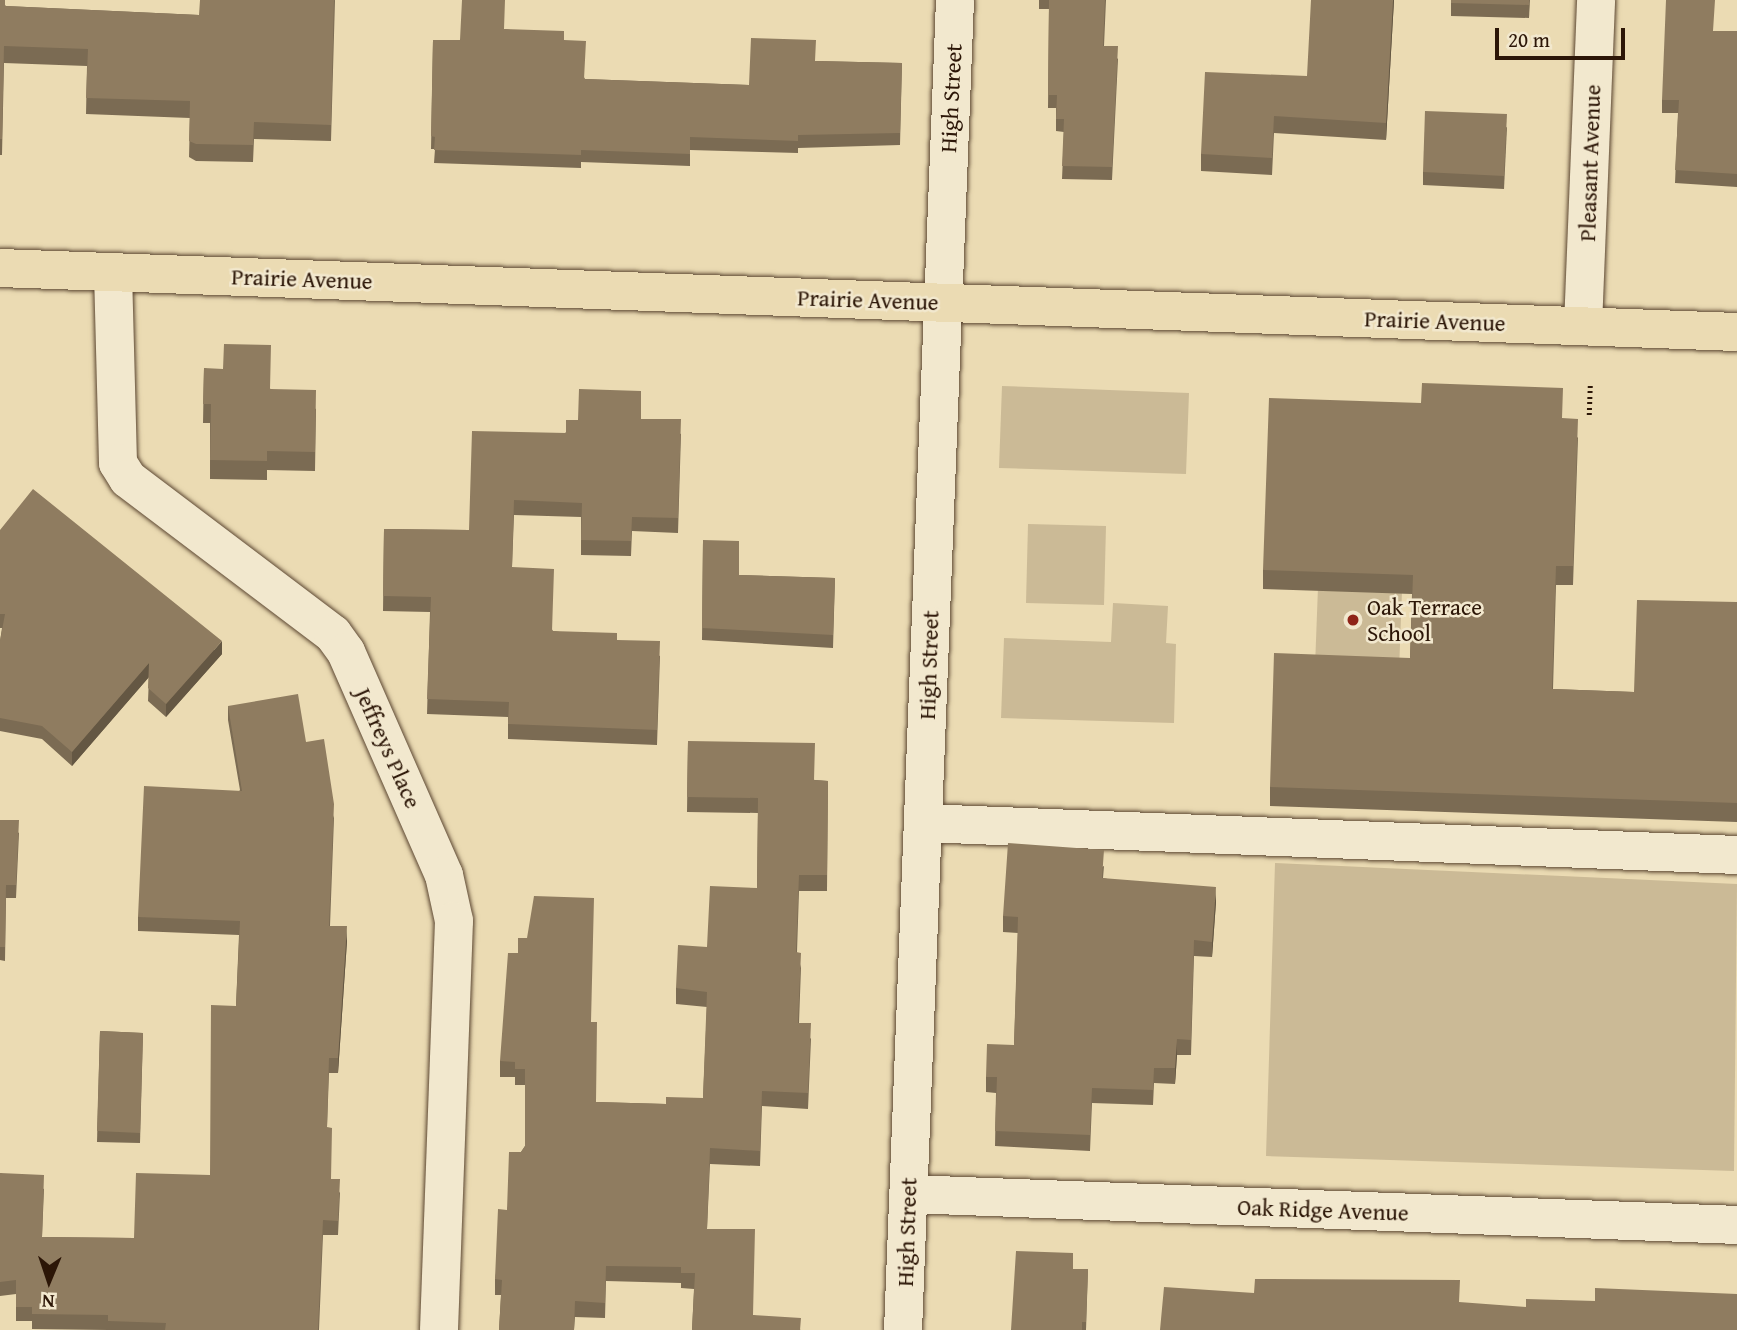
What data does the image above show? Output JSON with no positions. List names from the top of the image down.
{
  "streets": {
    "main road": ["Prairie Avenue"],
    "street": [
      "High Street",
      "Pleasant Avenue",
      "Jeffreys Place",
      "Oak Ridge Avenue"
    ]
  },
  "crossings": [
    ["High Street", "Prairie Avenue"],
    ["High Street", "Oak Ridge Avenue"],
    ["Pleasant Avenue", "Prairie Avenue"],
    ["Prairie Avenue", "Jeffreys Place"]
  ],
  "places": ["Oak Terrace School"],
  "scale_bar": "20 m",
  "north": "bottom"
}
